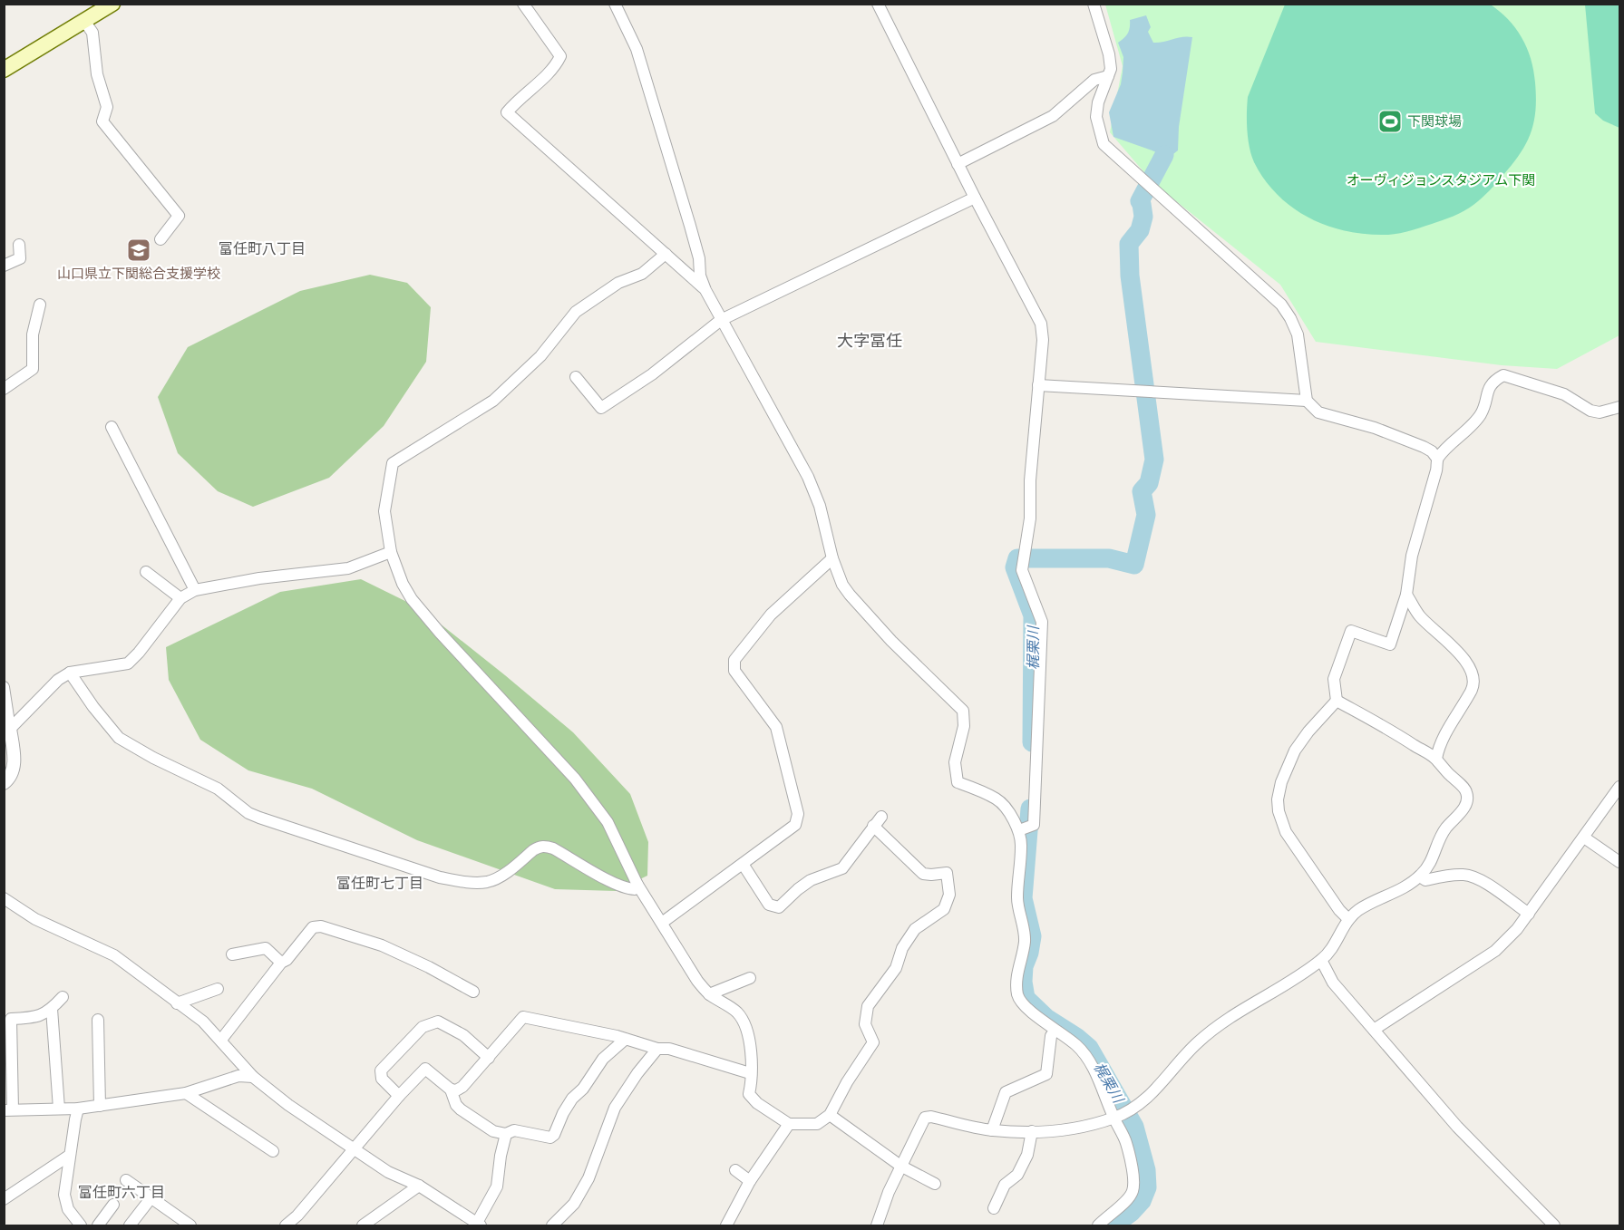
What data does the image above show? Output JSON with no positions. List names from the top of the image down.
{
  "districts": [
    "富任町八丁目",
    "大字冨任",
    "富任町七丁目",
    "富任町六丁目"
  ],
  "water": ["梶栗川"],
  "parks": ["オーヴィジョンスタジアム下関"],
  "places": {
    "sports": ["下関球場"],
    "school or university": ["山口県立下関総合支援学校"]
  }
}
